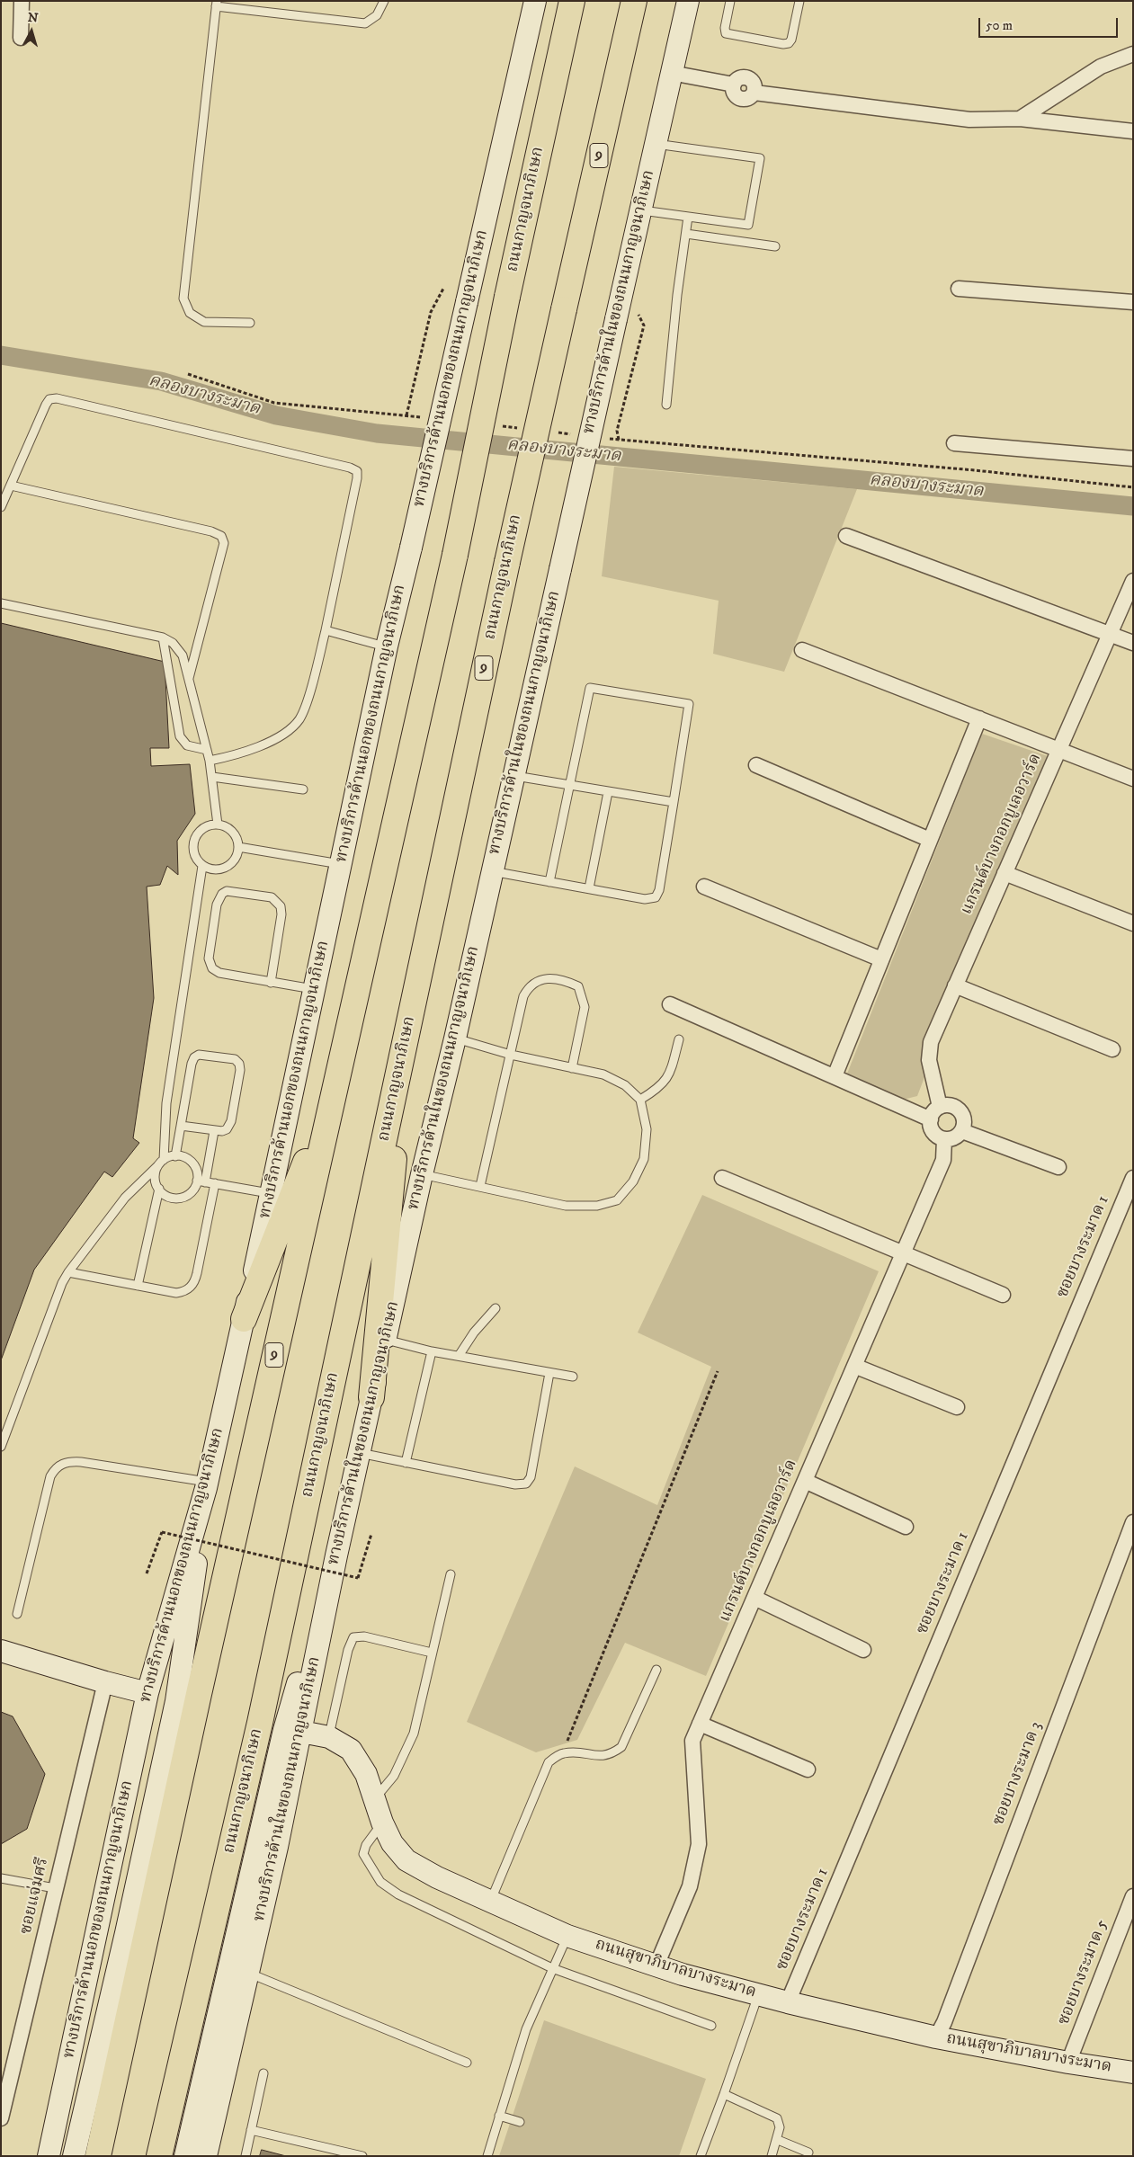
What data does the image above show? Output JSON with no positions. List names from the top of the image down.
{
  "streets": {
    "highway": ["9", "ถนนกาญจนาภิเษก"],
    "main road": ["ทางบริการด้านในของถนนกาญจนาภิเษก", "ทางบริการด้านนอกของถนนกาญจนาภิเษก", "ถนนสุขาภิบาลบางระมาด"],
    "street": [
      "แกรนด์บางกอกบูเลอวาร์ด",
      "ซอยบางระมาด 1",
      "ซอยบางระมาด 3",
      "ซอยแจ่มศรี",
      "ซอยบางระมาด 5"
    ]
  },
  "crossings": [
    ["ทางบริการด้านในของถนนกาญจนาภิเษก", "ถนนสุขาภิบาลบางระมาด"],
    ["แกรนด์บางกอกบูเลอวาร์ด", "ถนนสุขาภิบาลบางระมาด"],
    ["ซอยบางระมาด 1", "ถนนสุขาภิบาลบางระมาด"],
    ["ซอยบางระมาด 3", "ถนนสุขาภิบาลบางระมาด"],
    ["ถนนสุขาภิบาลบางระมาด", "ซอยบางระมาด 5"]
  ],
  "water": ["คลองบางระมาด"],
  "scale_bar": "50 m",
  "north": "top"
}
